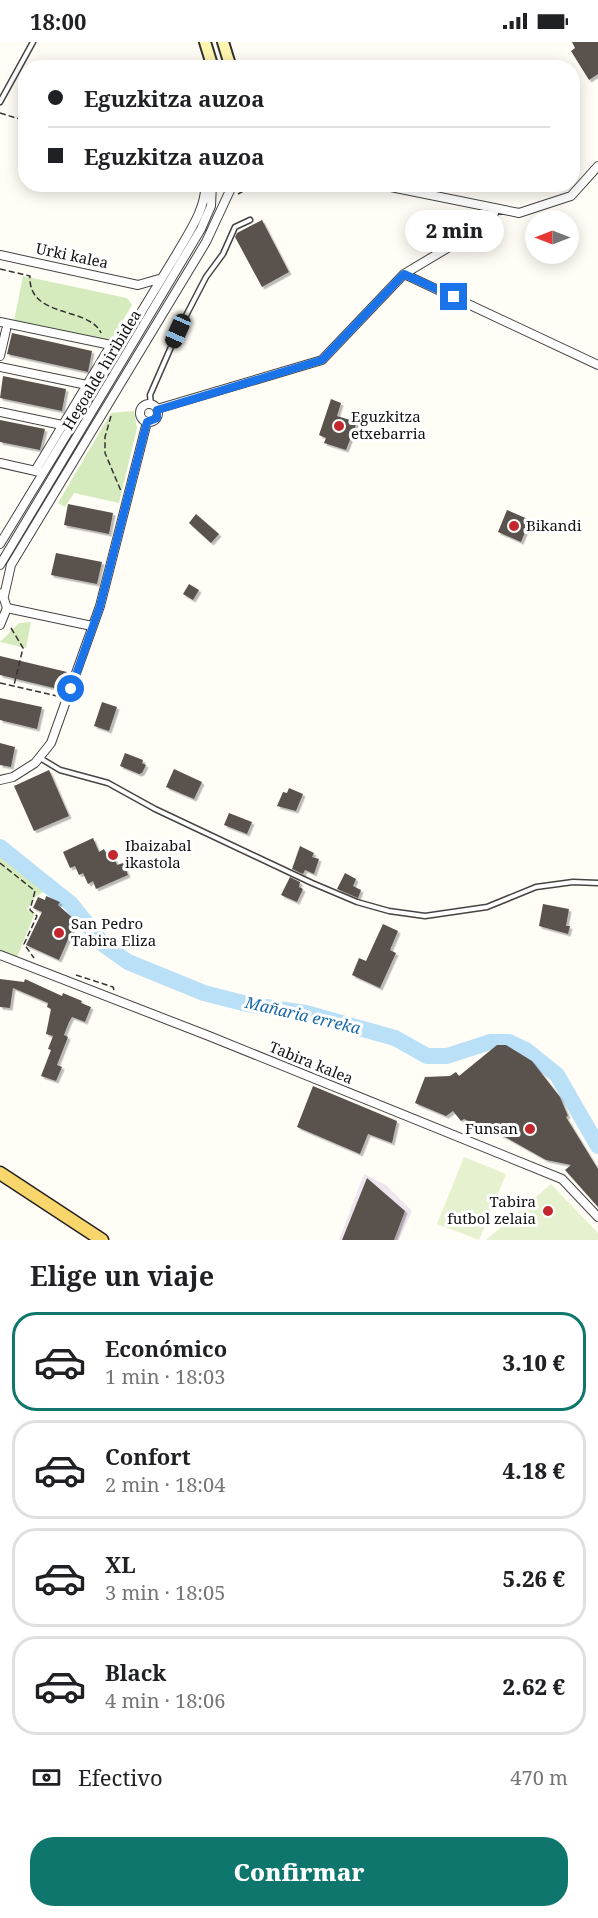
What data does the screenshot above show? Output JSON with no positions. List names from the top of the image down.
{
  "streets": {
    "street": ["Urki kalea", "Hegoalde hiribidea", "Tabira kalea"]
  },
  "water": ["Mañaria erreka"],
  "places": [
    "Eguzkitza etxebarria",
    "Bikandi",
    "Ibaizabal ikastola",
    "San Pedro Tabira Eliza",
    "Funsan",
    "Tabira futbol zelaia"
  ],
  "north": "left",
  "page": {
    "status": "18:00",
    "banner": ["Eguzkitza auzoa", "Eguzkitza auzoa"],
    "bubble": "2 min",
    "heading": "Elige un viaje",
    "list": [
      {
        "name": "Económico",
        "note": "1 min · 18:03",
        "value": "3.10 €"
      },
      {
        "name": "Confort",
        "note": "2 min · 18:04",
        "value": "4.18 €"
      },
      {
        "name": "XL",
        "note": "3 min · 18:05",
        "value": "5.26 €"
      },
      {
        "name": "Black",
        "note": "4 min · 18:06",
        "value": "2.62 €"
      }
    ],
    "pay": ["Efectivo", "470 m"],
    "buttons": "Confirmar"
  }
}
